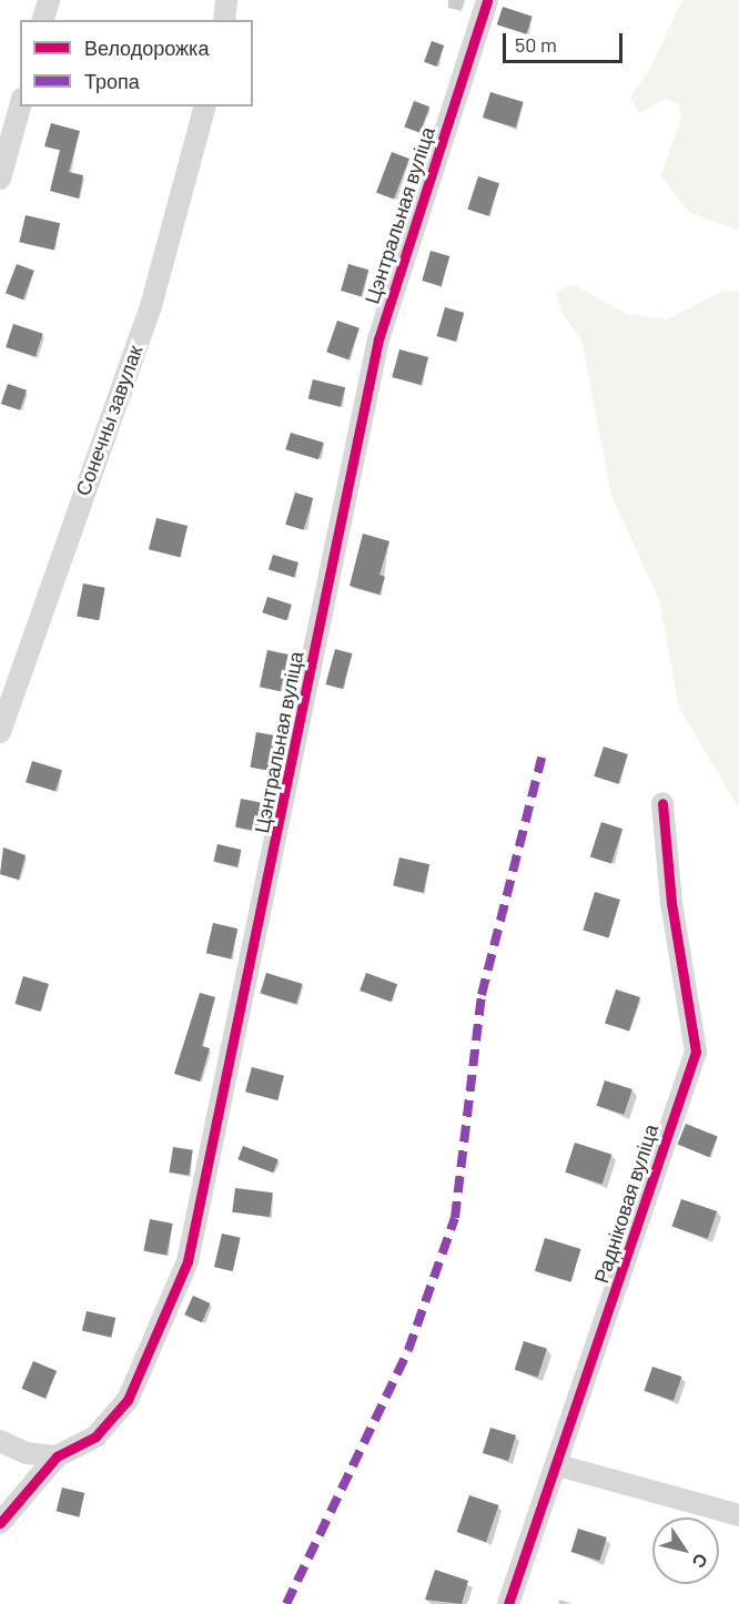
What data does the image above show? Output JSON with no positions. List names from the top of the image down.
{
  "streets": {
    "street": ["Цэнтральная вуліца", "Сонечны завулак", "Радніковая вуліца"]
  },
  "legend": ["Велодорожка", "Тропа"],
  "scale_bar": "50 m",
  "north": "bottom right"
}
